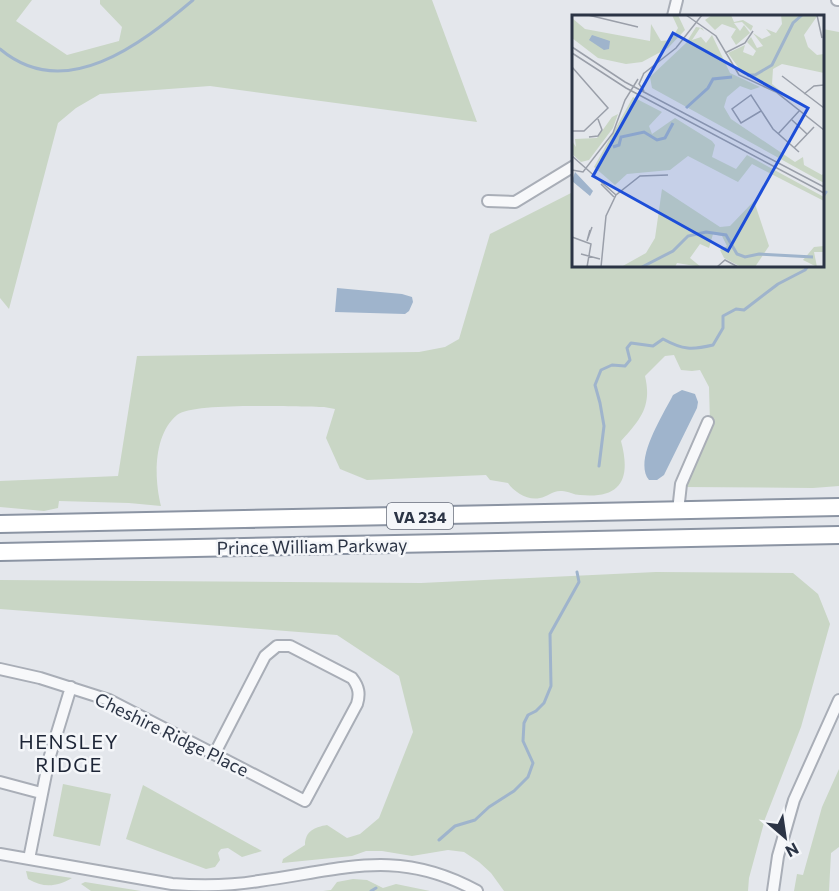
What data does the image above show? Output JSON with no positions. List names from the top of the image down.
{
  "streets": {
    "highway": ["VA 234", "Prince William Parkway"],
    "street": ["Cheshire Ridge Place"]
  },
  "districts": ["HENSLEY RIDGE"],
  "north": "bottom right"
}
